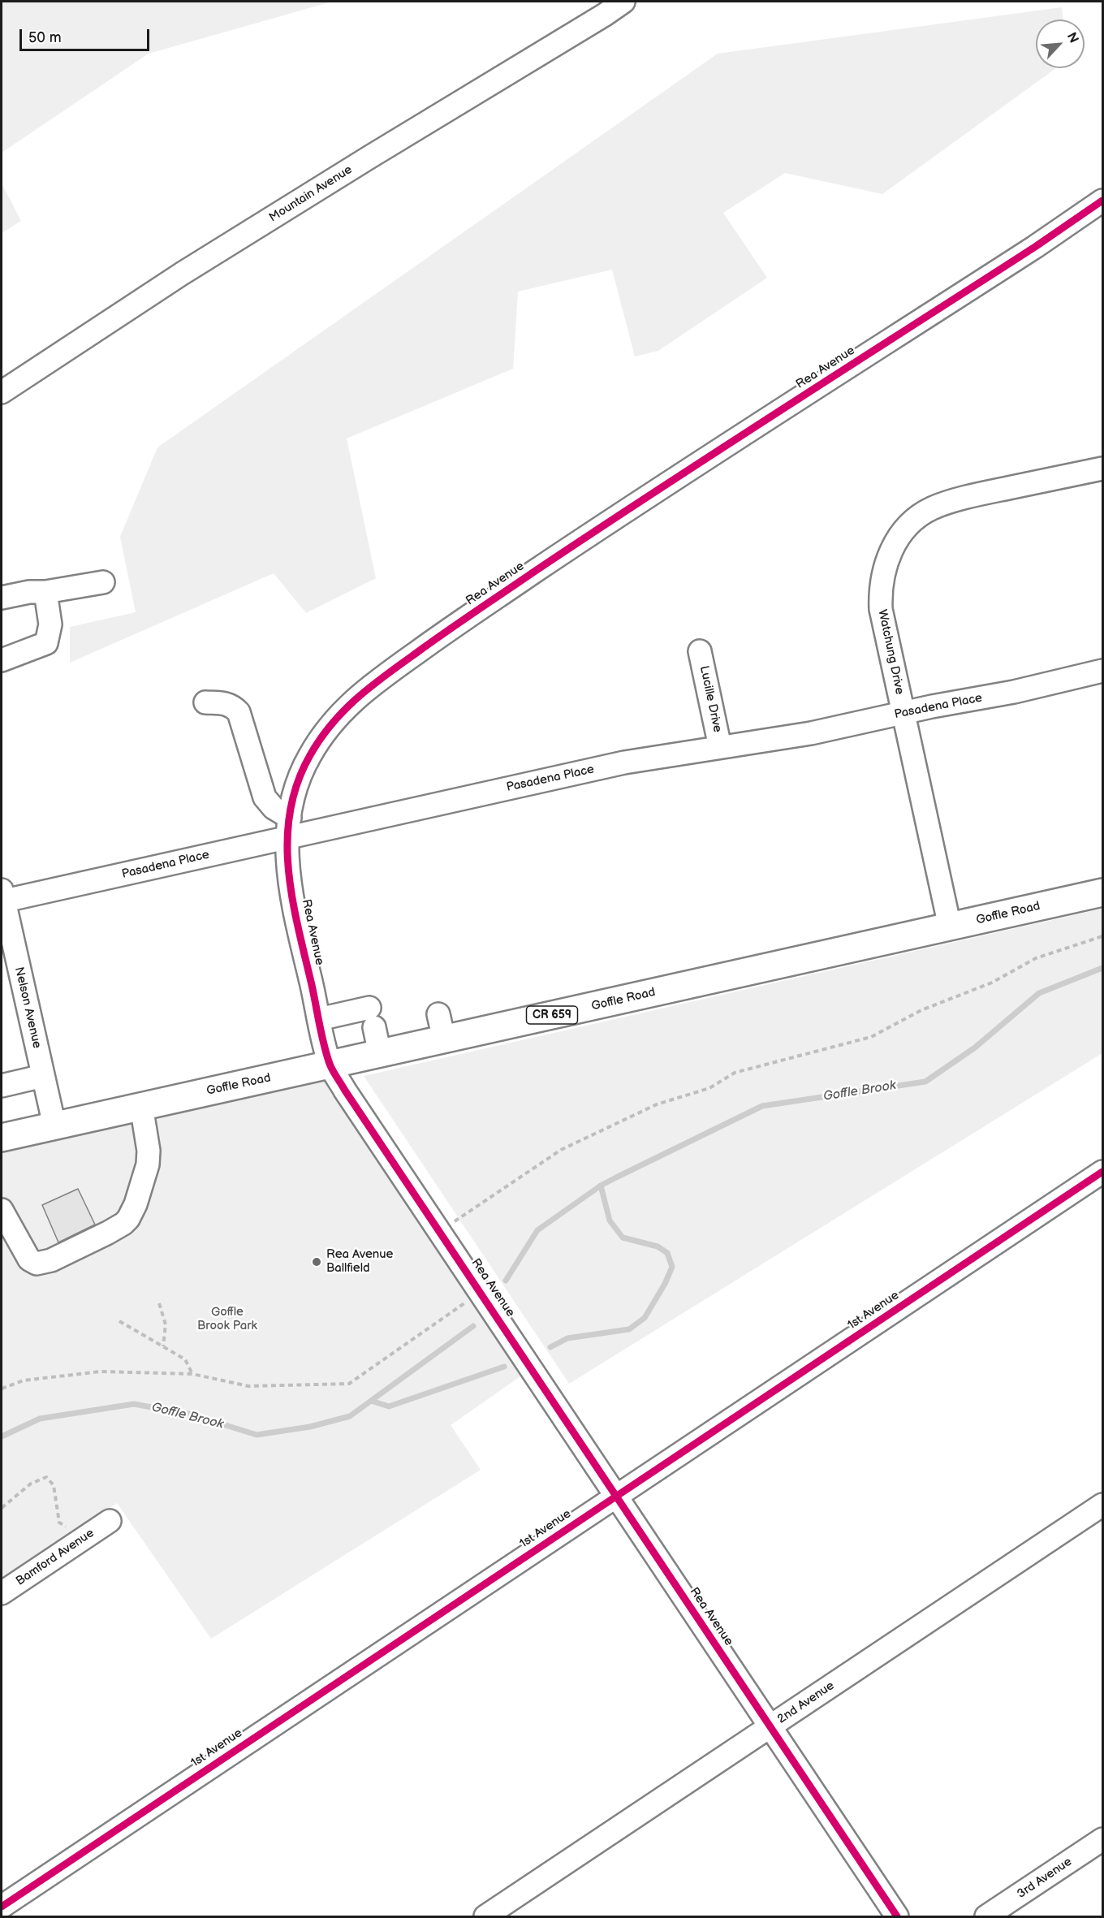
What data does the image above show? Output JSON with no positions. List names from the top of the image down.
{
  "streets": {
    "main road": ["Goffle Road", "CR 659"],
    "street": [
      "Mountain Avenue",
      "Rea Avenue",
      "Watchung Drive",
      "Lucille Drive",
      "Pasadena Place",
      "Nelson Avenue",
      "1st Avenue",
      "Bamford Avenue",
      "2nd Avenue",
      "3rd Avenue"
    ]
  },
  "crossings": [
    ["Rea Avenue", "Pasadena Place"],
    ["Rea Avenue", "Goffle Road"],
    ["Rea Avenue", "1st Avenue"],
    ["Rea Avenue", "2nd Avenue"],
    ["Watchung Drive", "Pasadena Place"],
    ["Watchung Drive", "Goffle Road"],
    ["Lucille Drive", "Pasadena Place"],
    ["Pasadena Place", "Nelson Avenue"],
    ["Goffle Road", "Nelson Avenue"]
  ],
  "water": ["Goffle Brook"],
  "parks": ["Goffle Brook Park"],
  "places": ["Rea Avenue Ballfield"],
  "scale_bar": "50 m",
  "north": "top right"
}
